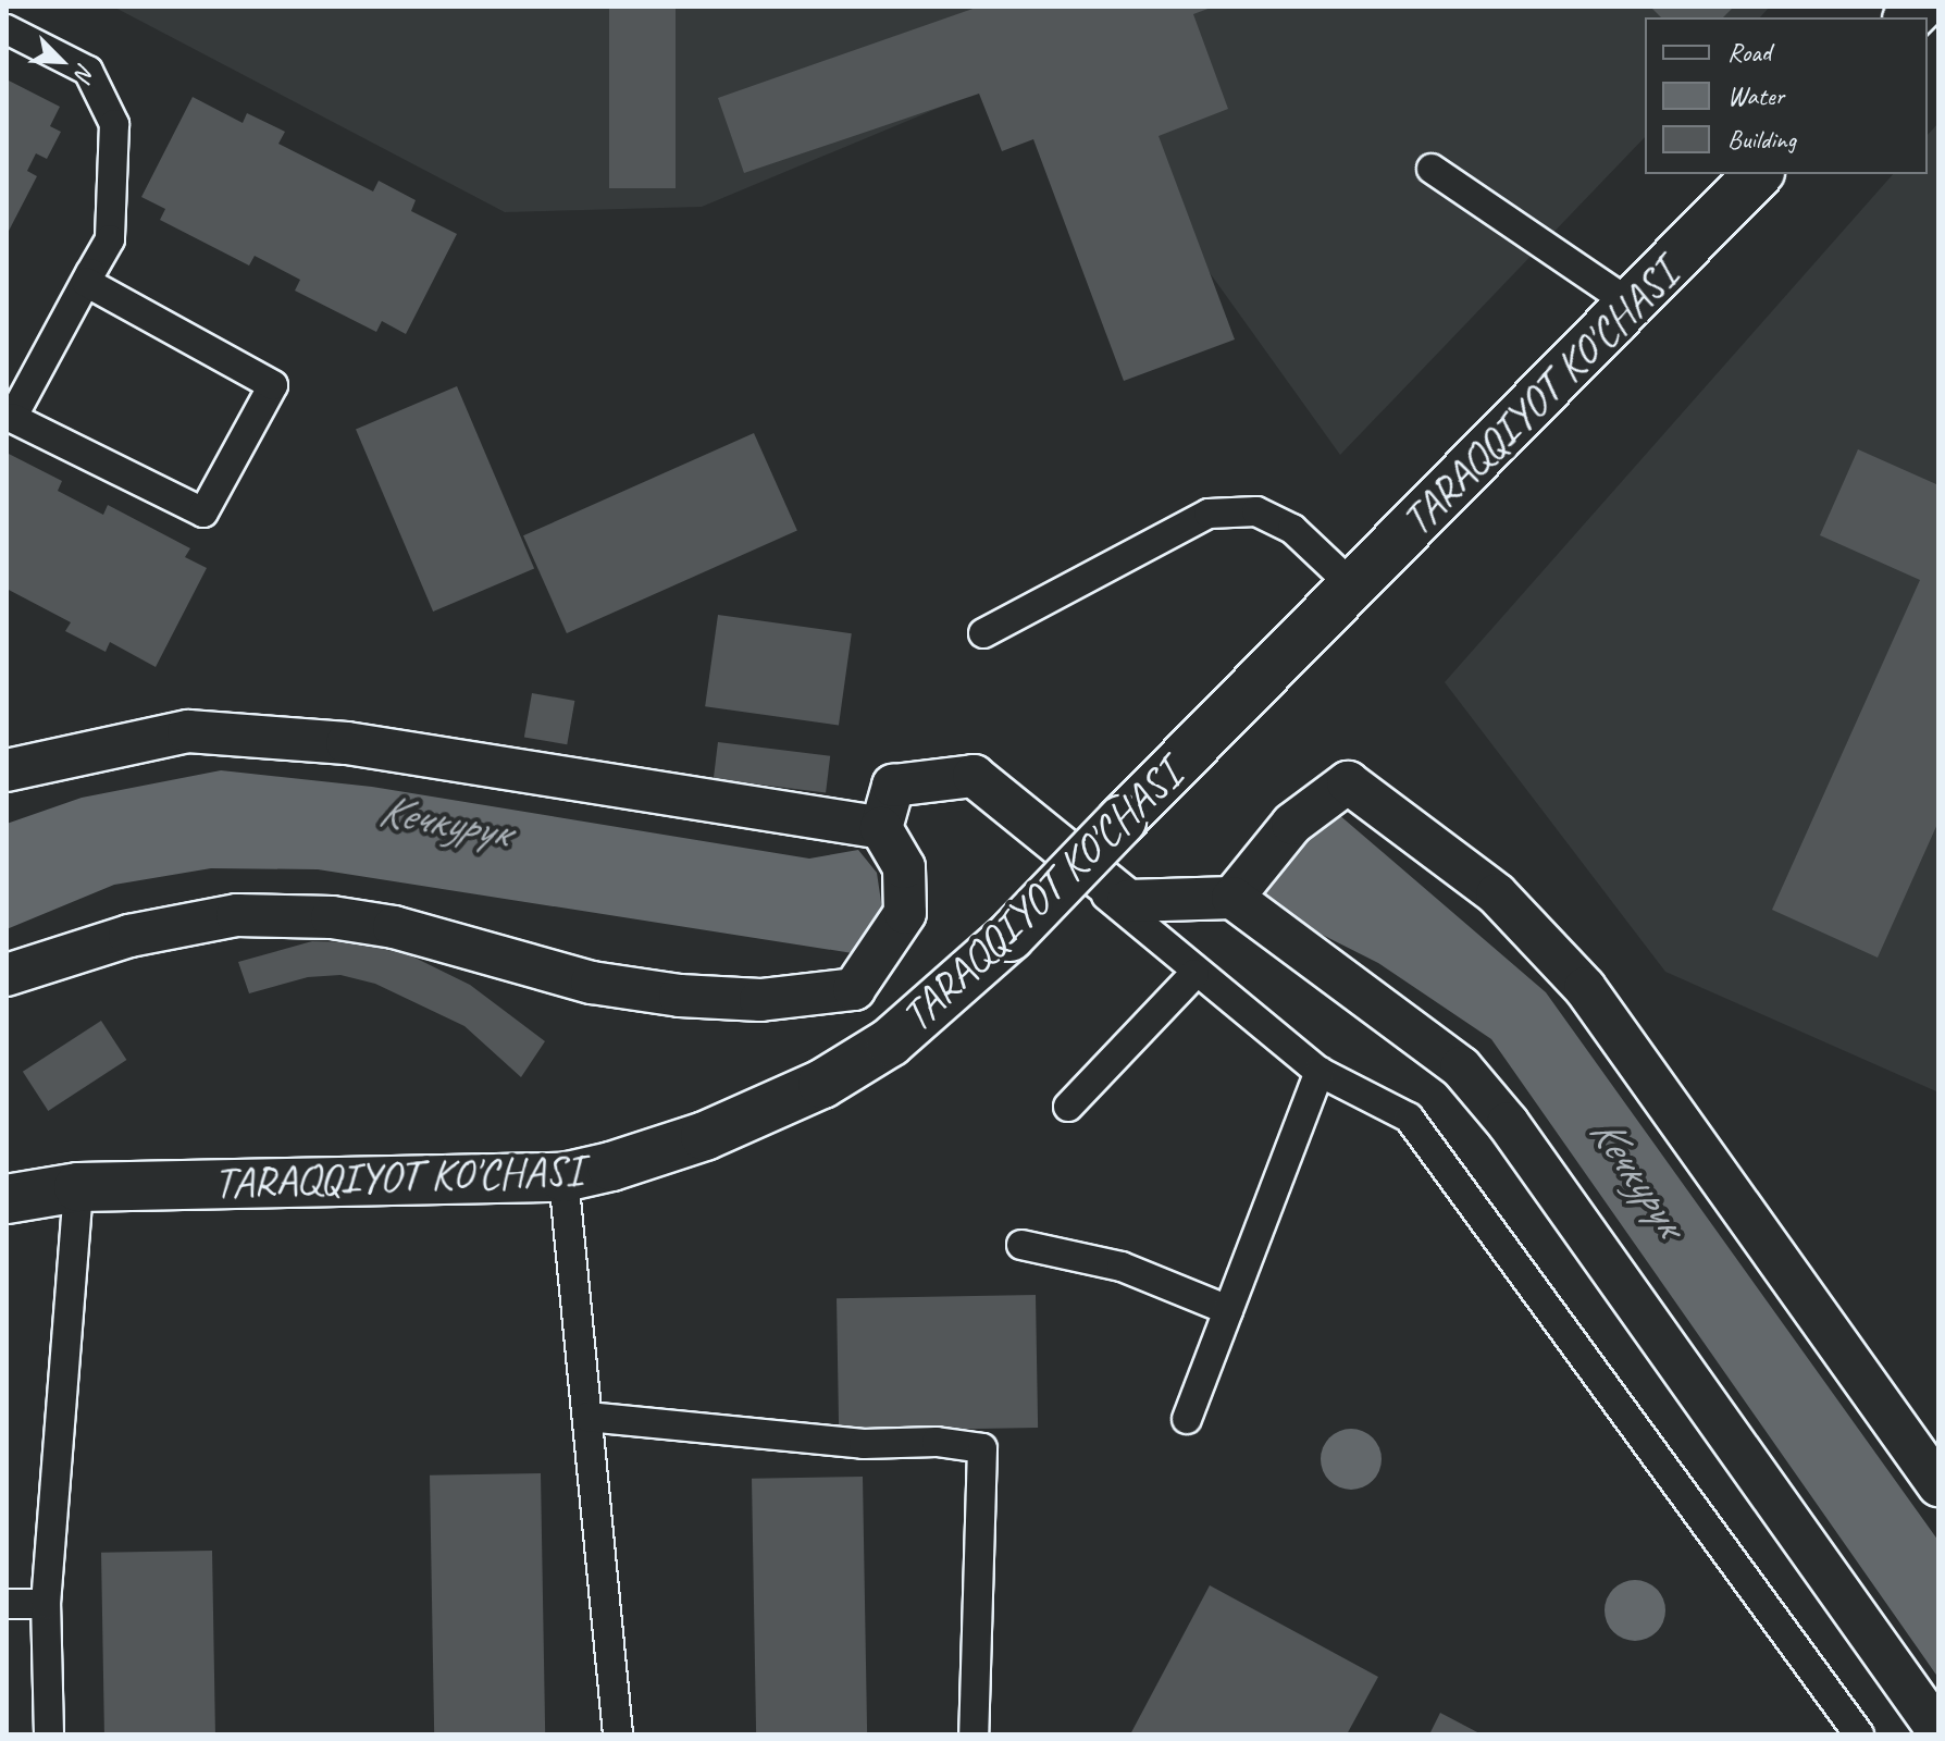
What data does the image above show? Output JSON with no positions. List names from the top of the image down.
{
  "streets": {
    "street": ["TARAQQIYOT KO'CHASI"]
  },
  "water": ["Кечкурук"],
  "legend": ["Road", "Water", "Building"],
  "north": "bottom right"
}
